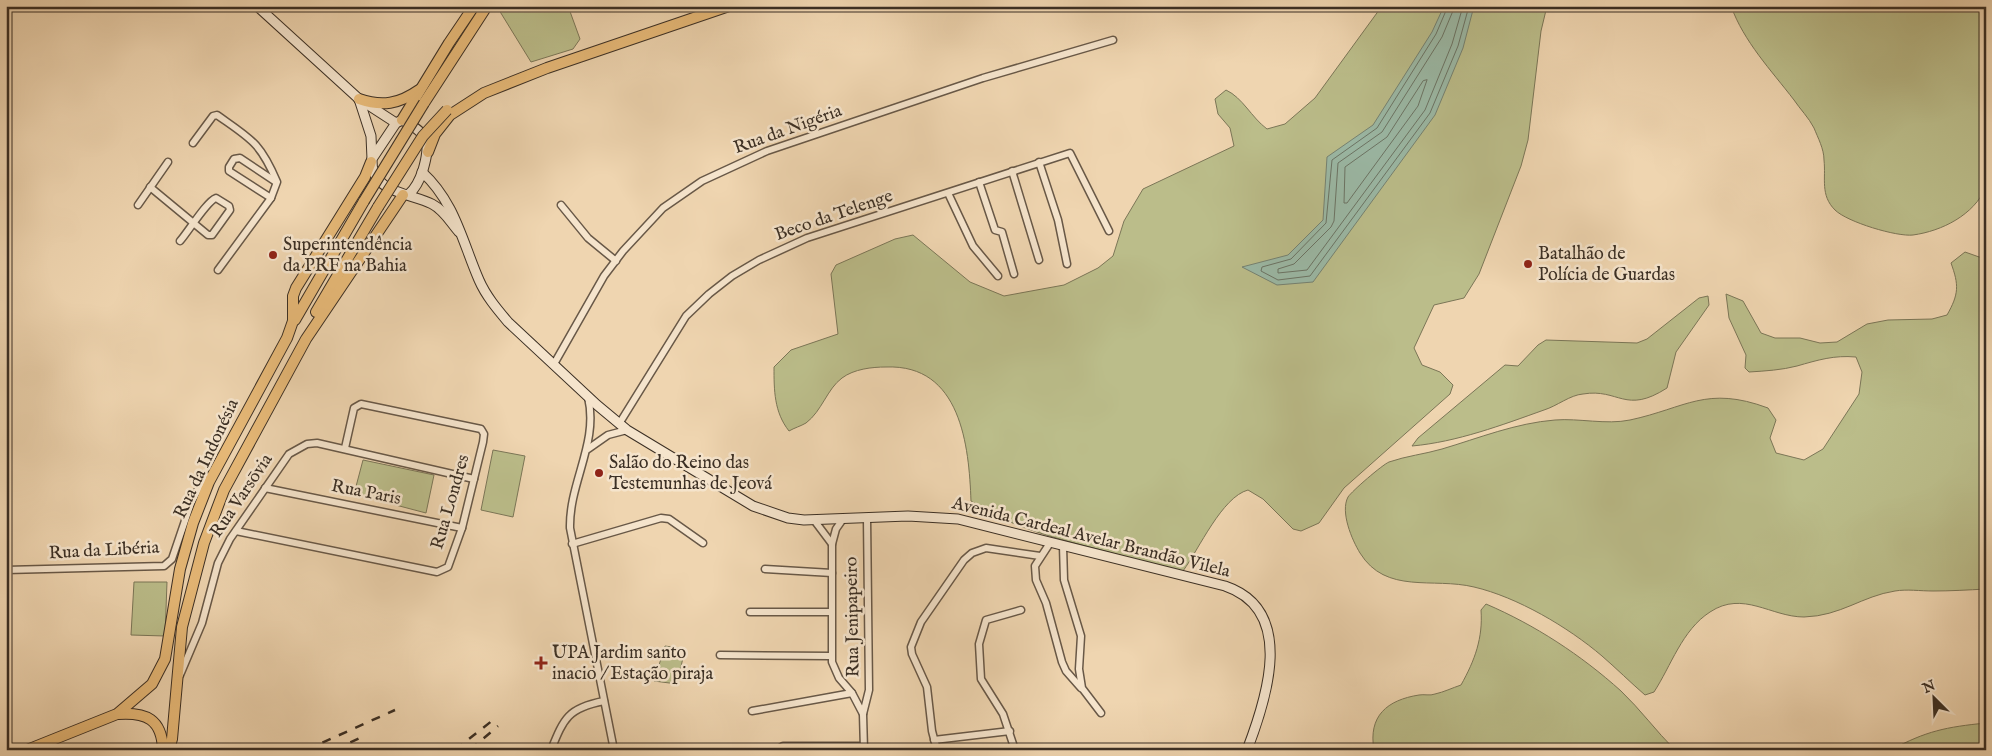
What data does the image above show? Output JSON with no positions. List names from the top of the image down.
{
  "streets": {
    "main road": ["Rua da Indonésia", "Avenida Cardeal Avelar Brandão Vilela"],
    "street": [
      "Rua da Nigéria",
      "Beco da Telenge",
      "Rua Paris",
      "Rua Varsōvia",
      "Rua Londres",
      "Rua da Libéria",
      "Rua Jenipapeiro"
    ]
  },
  "crossings": [
    ["Rua da Nigéria", "Avenida Cardeal Avelar Brandão Vilela"],
    ["Beco da Telenge", "Avenida Cardeal Avelar Brandão Vilela"],
    ["Rua da Indonésia", "Rua Varsōvia"],
    ["Rua da Indonésia", "Avenida Cardeal Avelar Brandão Vilela"],
    ["Rua Paris", "Rua Varsōvia"],
    ["Rua Paris", "Rua Londres"],
    ["Rua Varsōvia", "Rua Londres"],
    ["Avenida Cardeal Avelar Brandão Vilela", "Rua Jenipapeiro"]
  ],
  "places": {
    "other": ["Superintendência da PRF na Bahia", "Batalhão de Polícia de Guardas", "Salão do Reino das Testemunhas de Jeová"],
    "health": ["UPA Jardim santo inacio / Estação piraja"]
  },
  "north": "top left"
}
